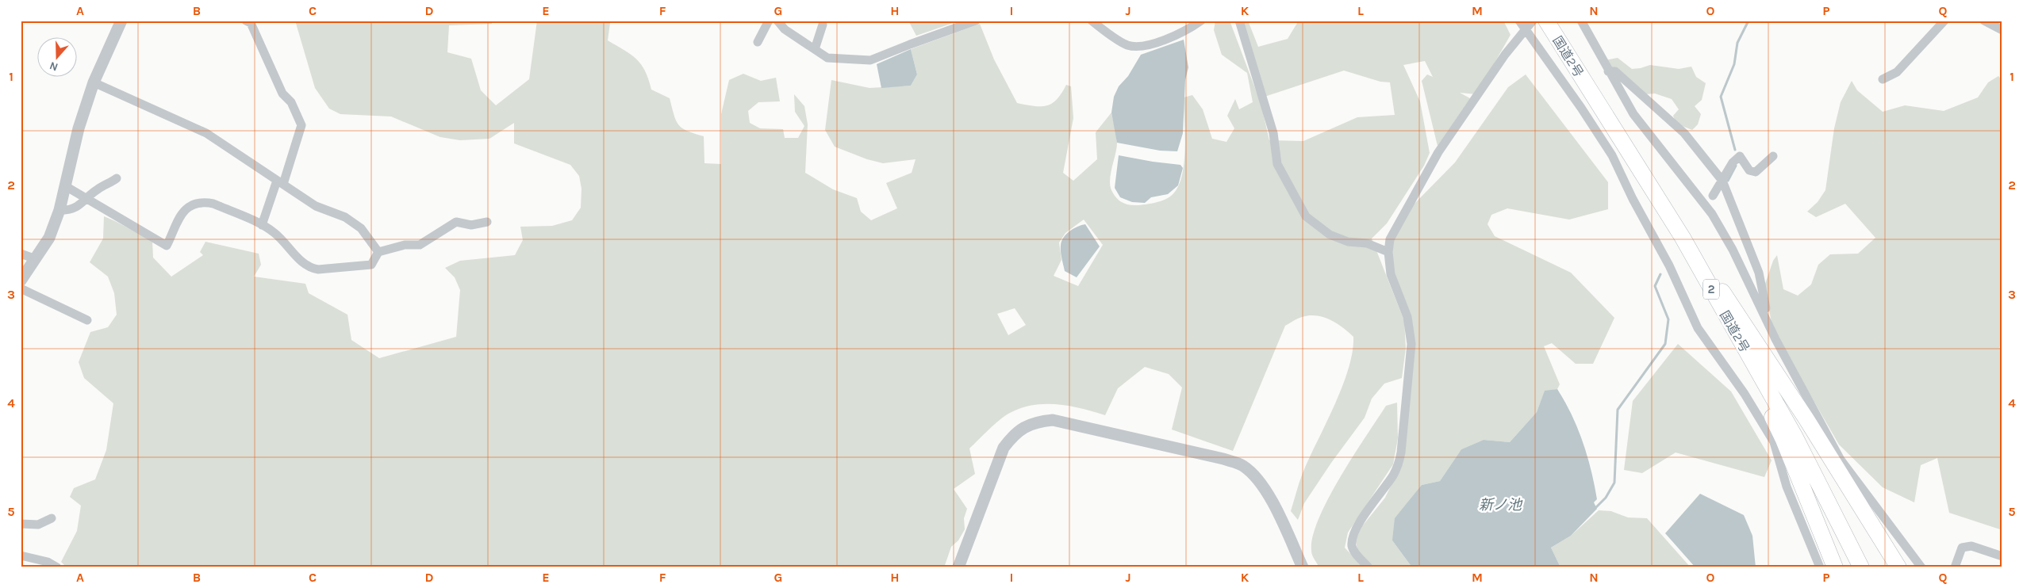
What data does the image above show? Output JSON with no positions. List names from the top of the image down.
{
  "streets": {
    "highway": ["国道2号", "2"]
  },
  "water": ["新ノ池"],
  "north": "bottom",
  "grid": {
    "columns": [
      "A",
      "B",
      "C",
      "D",
      "E",
      "F",
      "G",
      "H",
      "I",
      "J",
      "K",
      "L",
      "M",
      "N",
      "O",
      "P",
      "Q"
    ],
    "rows": [
      "1",
      "2",
      "3",
      "4",
      "5"
    ]
  }
}
